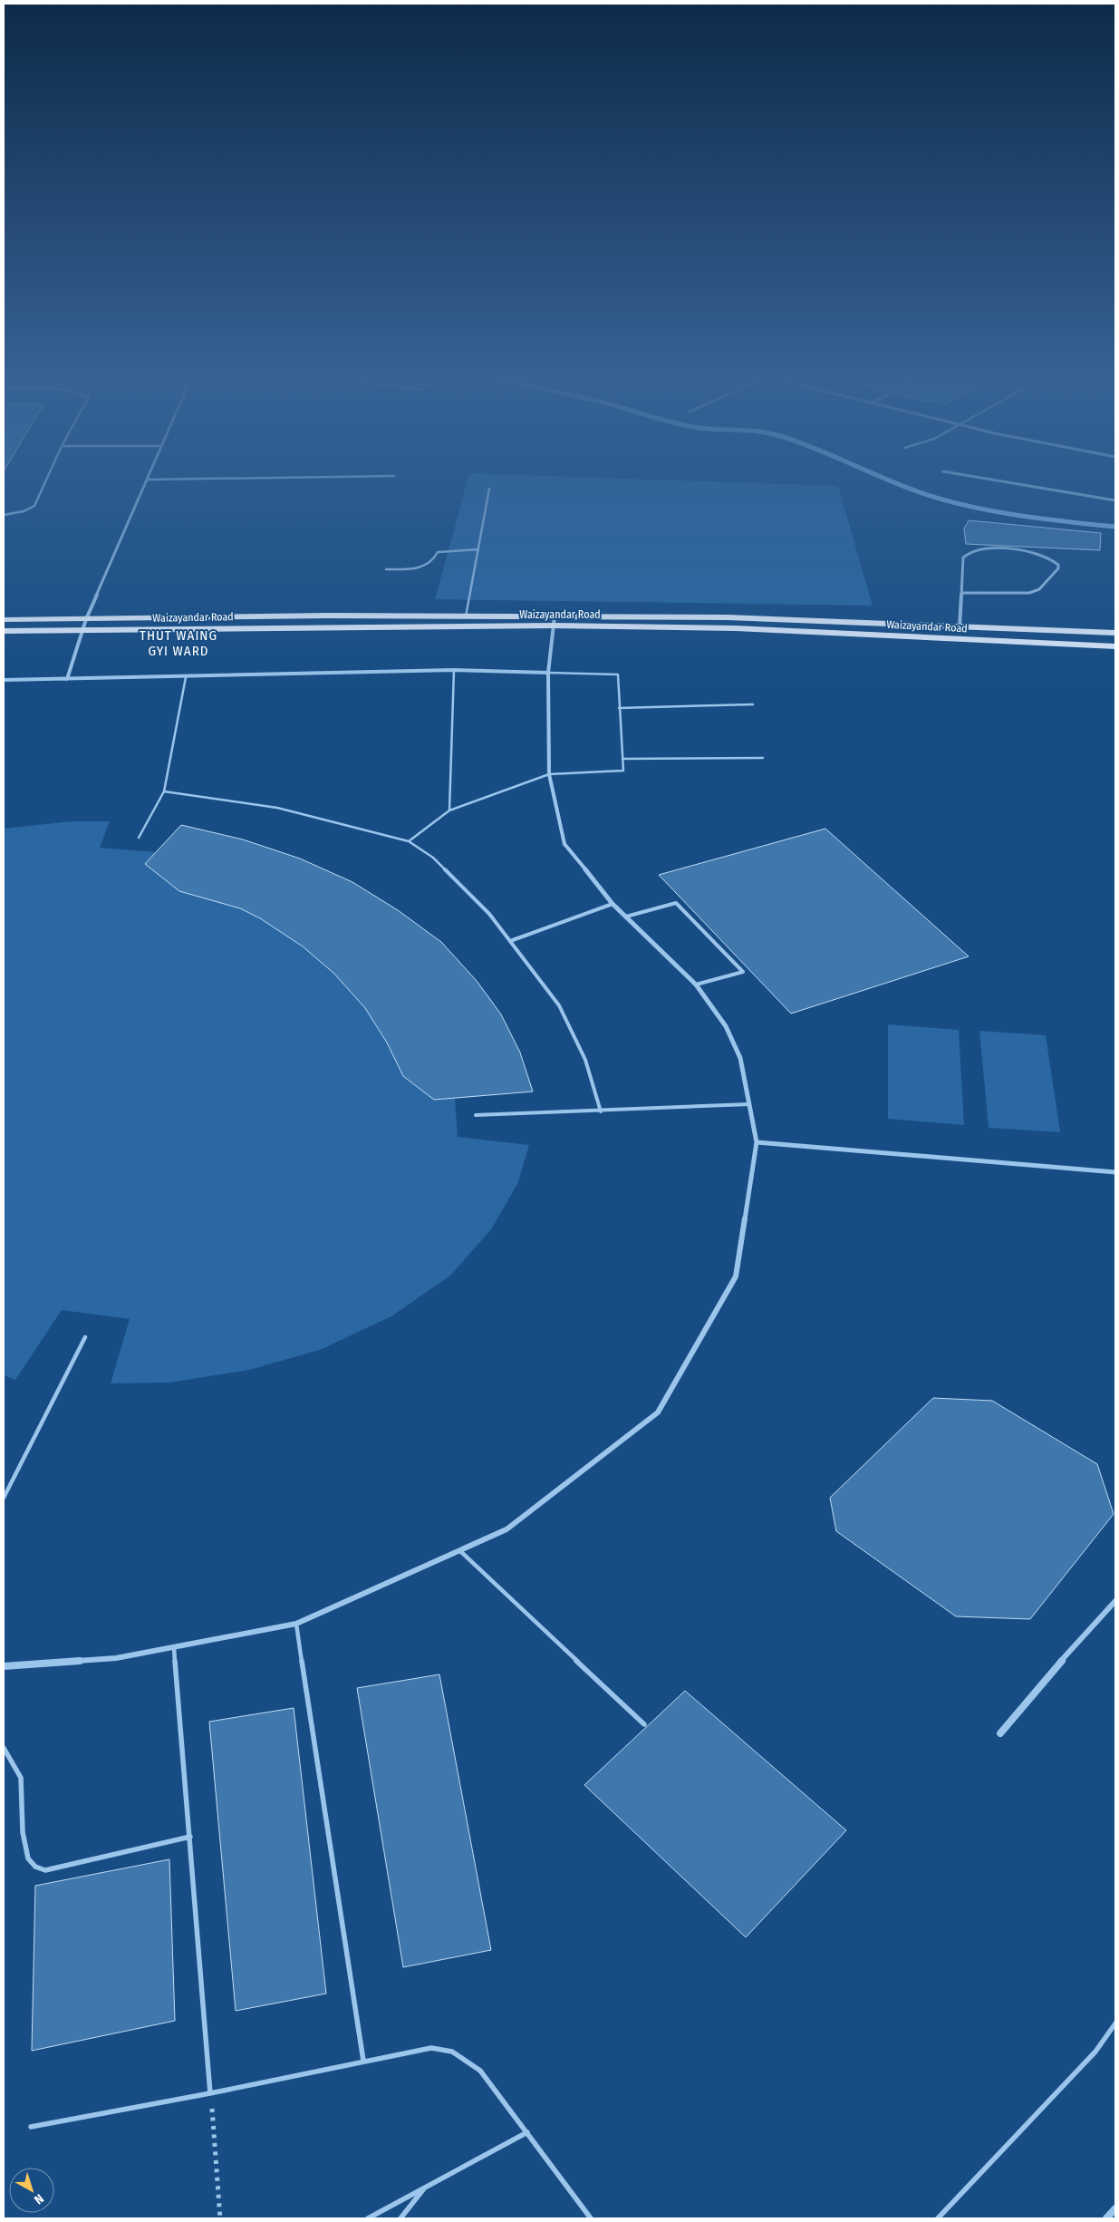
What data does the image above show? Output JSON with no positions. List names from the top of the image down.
{
  "streets": {
    "main road": ["Waizayandar Road"]
  },
  "districts": ["THUT WAING GYI WARD"],
  "north": "bottom right"
}
